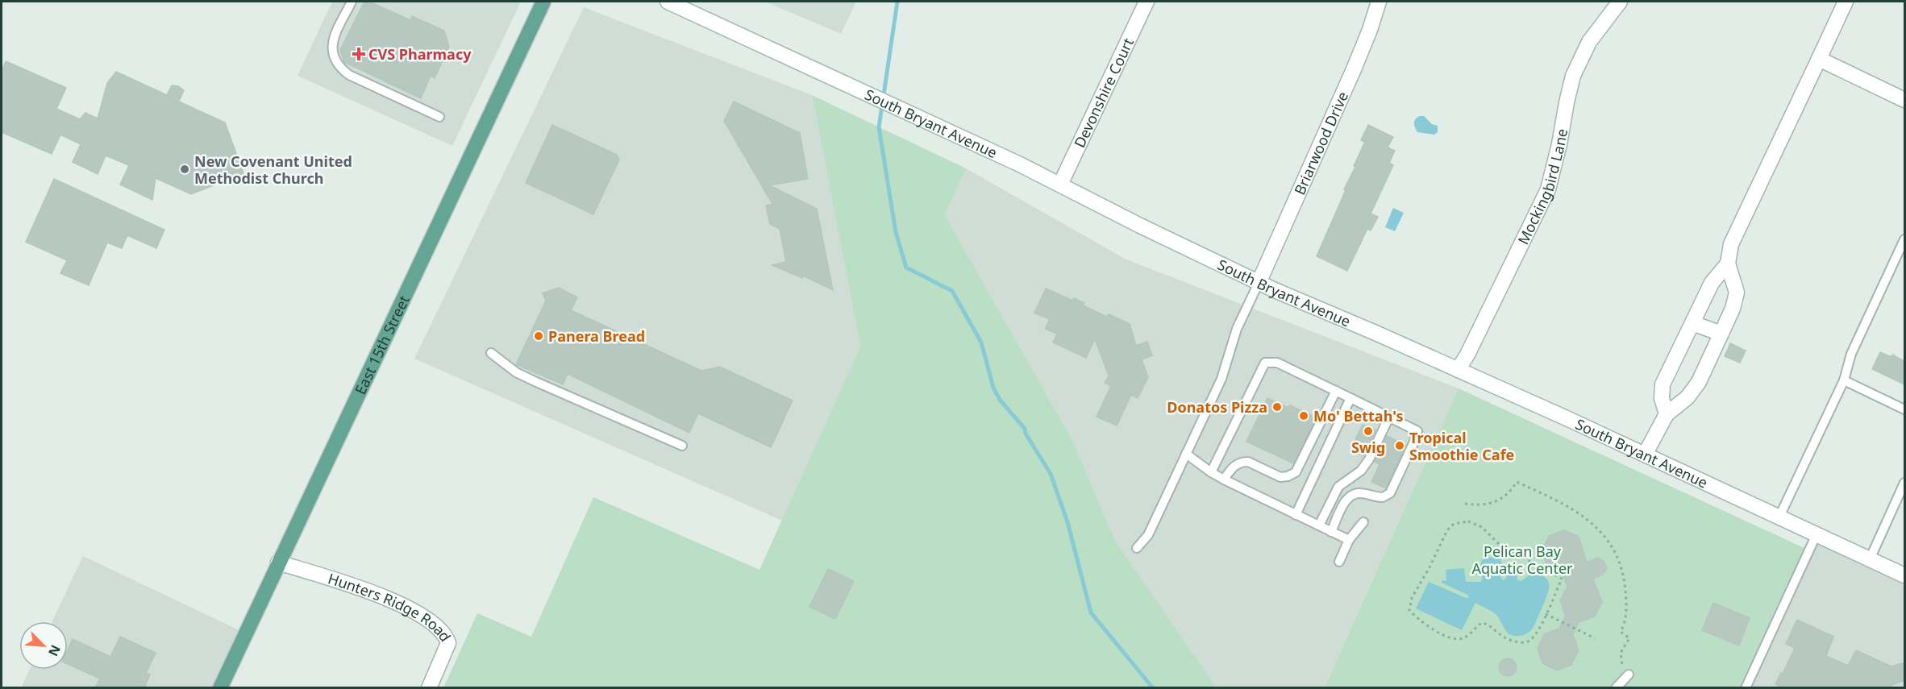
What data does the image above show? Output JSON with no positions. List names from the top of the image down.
{
  "streets": {
    "main road": ["East 15th Street"],
    "street": [
      "Devonshire Court",
      "South Bryant Avenue",
      "Briarwood Drive",
      "Mockingbird Lane",
      "Hunters Ridge Road"
    ]
  },
  "crossings": [
    ["Devonshire Court", "South Bryant Avenue"],
    ["South Bryant Avenue", "Briarwood Drive"],
    ["South Bryant Avenue", "Mockingbird Lane"],
    ["East 15th Street", "Hunters Ridge Road"]
  ],
  "parks": ["Pelican Bay Aquatic Center"],
  "places": {
    "health": ["CVS Pharmacy"],
    "other": [
      "New Covenant United Methodist Church",
      "Panera Bread",
      "Donatos Pizza",
      "Mo' Bettah's",
      "Swig",
      "Tropical Smoothie Cafe"
    ]
  },
  "north": "bottom right"
}
